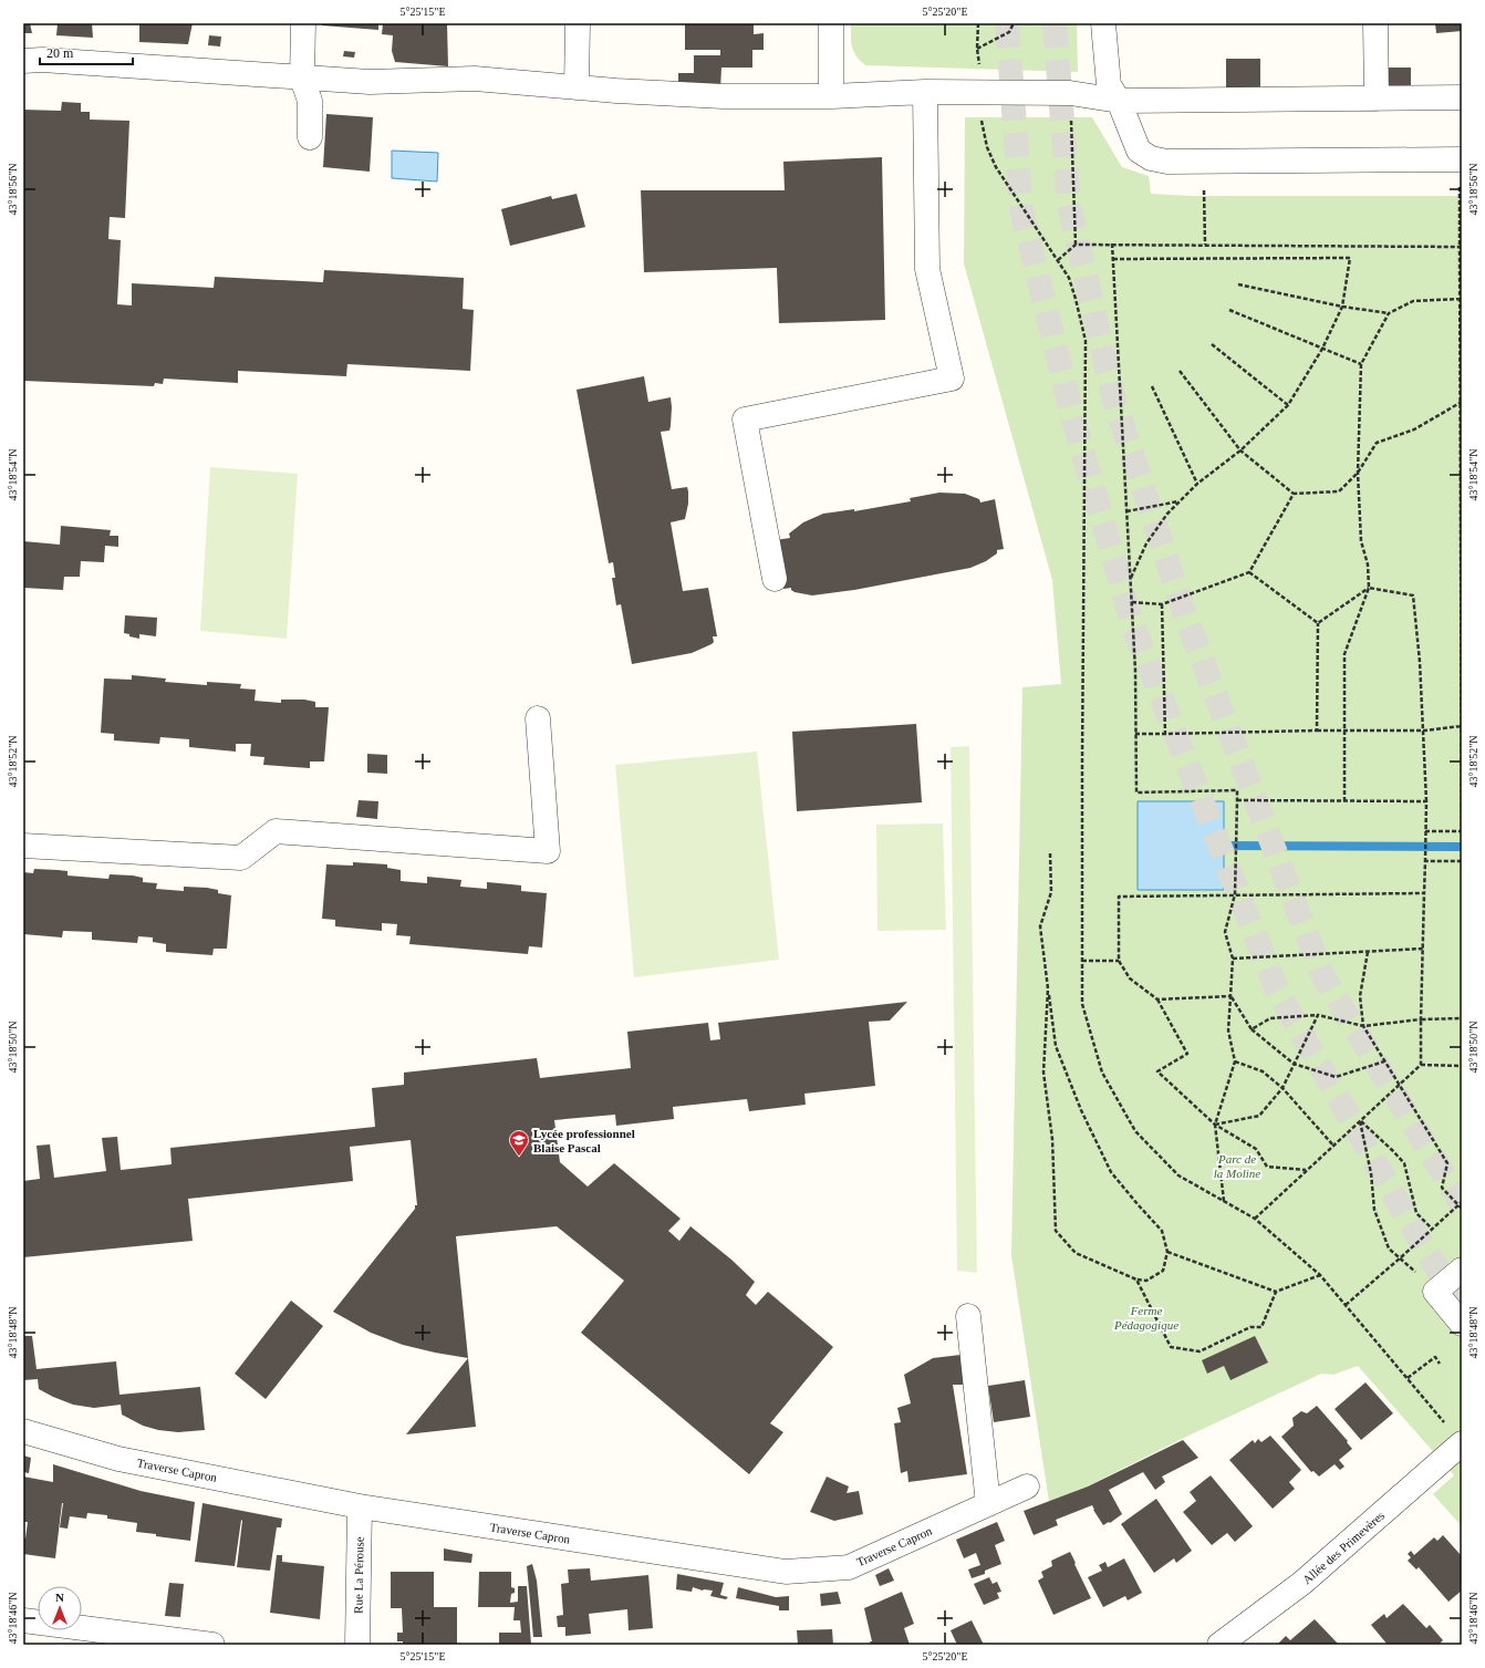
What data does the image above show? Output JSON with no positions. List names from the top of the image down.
{
  "streets": {
    "street": ["Traverse Capron", "Allée des Primevères", "Rue La Pérouse"]
  },
  "crossings": [
    ["Traverse Capron", "Rue La Pérouse"]
  ],
  "parks": ["Parc de la Moline", "Ferme Pédagogique"],
  "places": {
    "school or university": ["Lycée professionnel Blaise Pascal"]
  },
  "scale_bar": "20 m",
  "north": "top",
  "coordinates": [
    "5°25'15\"E",
    "5°25'20\"E",
    "43°18'56\"N",
    "43°18'54\"N",
    "43°18'52\"N",
    "43°18'50\"N",
    "43°18'48\"N",
    "43°18'46\"N"
  ]
}
